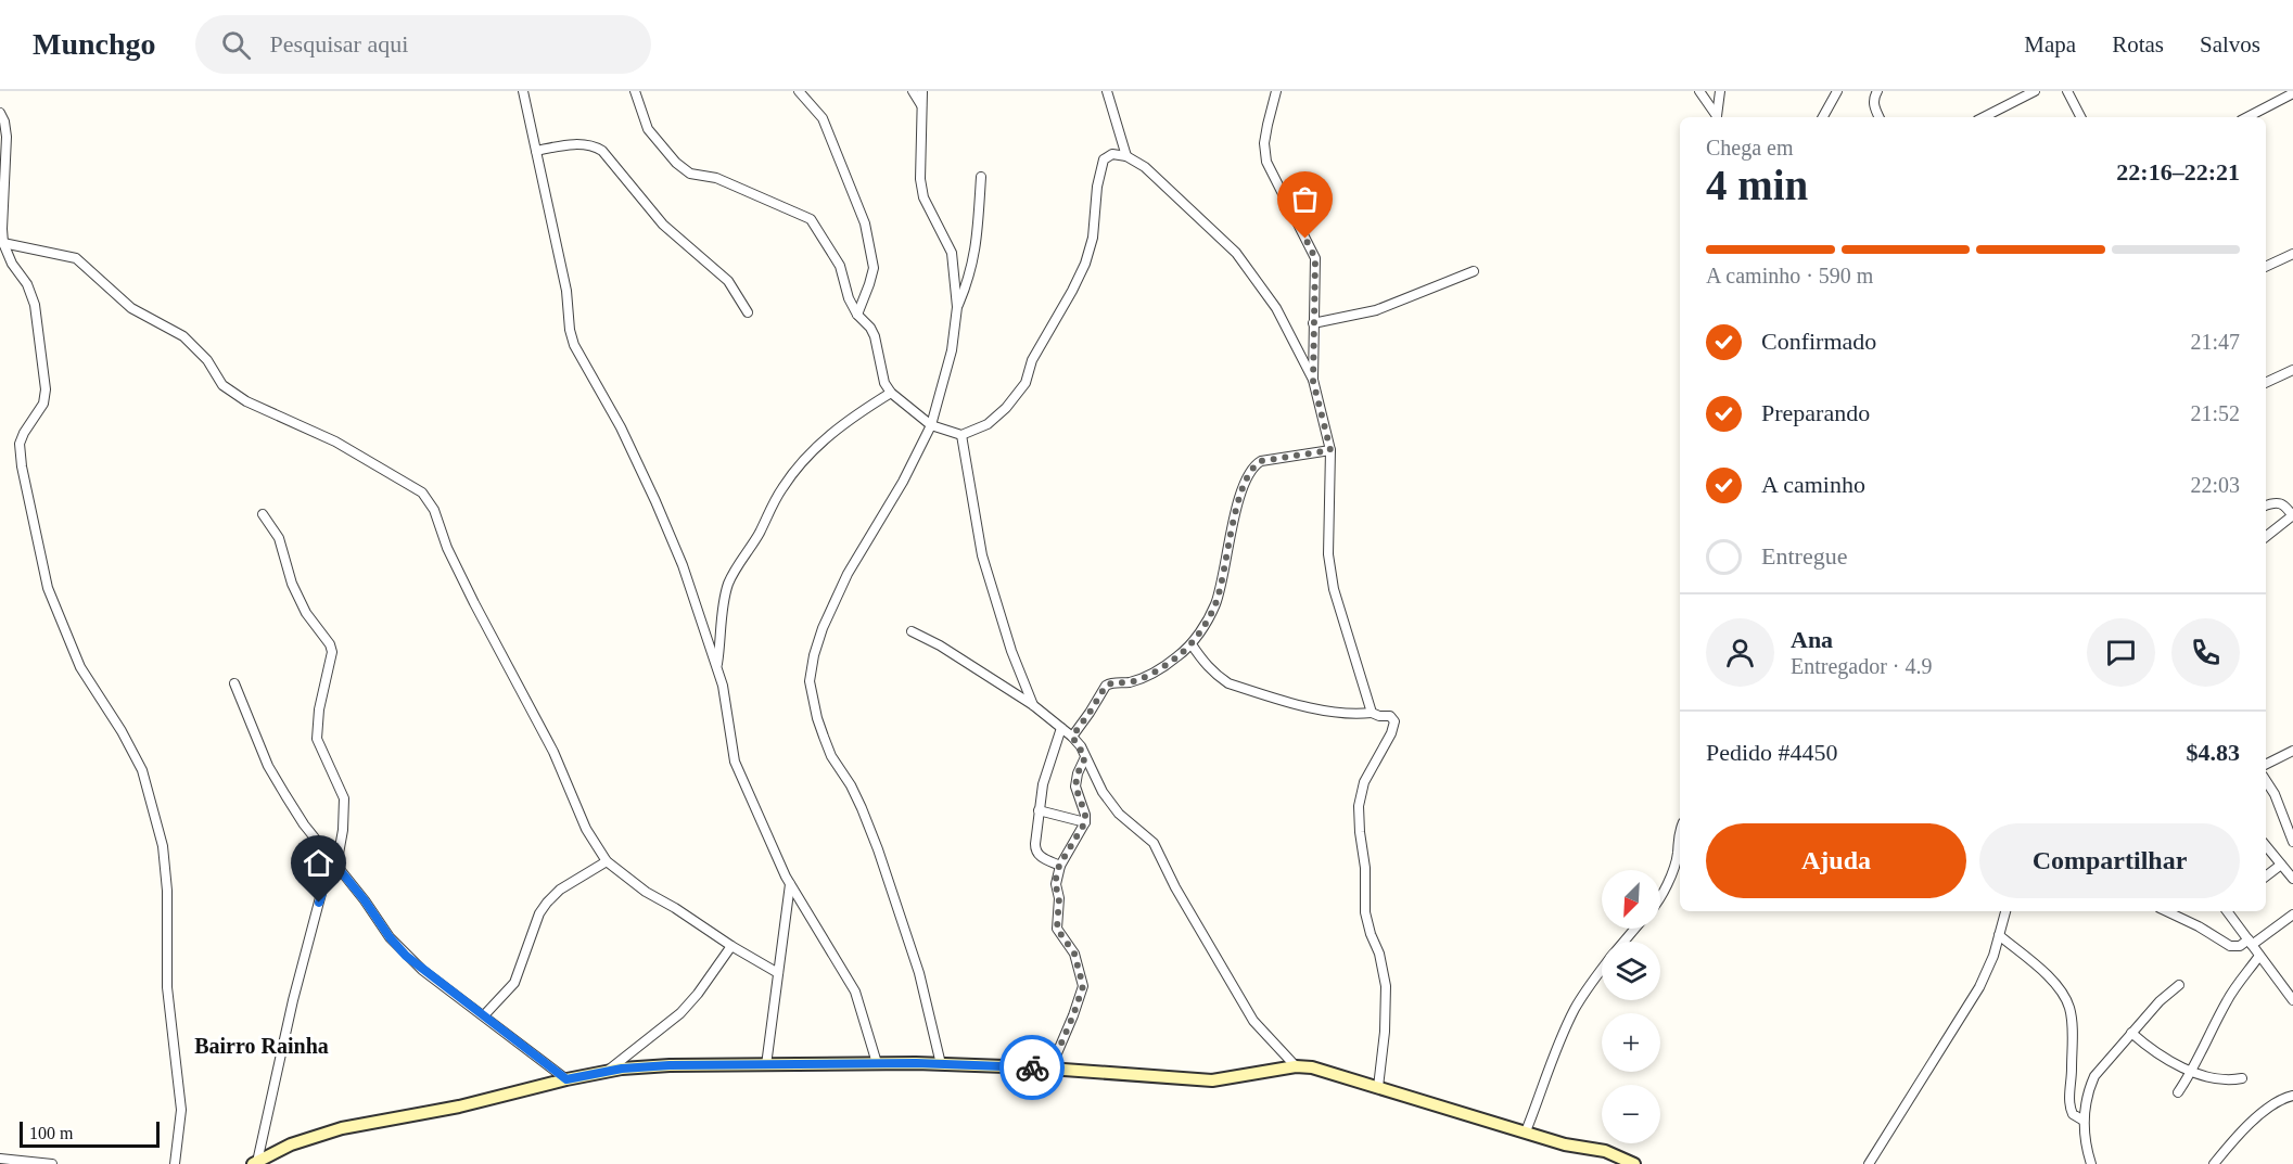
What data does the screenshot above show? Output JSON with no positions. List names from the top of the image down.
{
  "districts": ["Bairro Rainha"],
  "scale_bar": "100 m",
  "north": "bottom left",
  "page": {
    "header": "Munchgo",
    "search": "Pesquisar aqui",
    "nav": ["Mapa", "Rotas", "Salvos"],
    "heading": ["4 min", "Chega em", "22:16–22:21"],
    "panel": [
      "Ana",
      "Entregador · 4.9",
      "Pedido #4450",
      "$4.83"
    ],
    "bar": "A caminho · 590 m",
    "list": [
      ["Confirmado", "21:47"],
      ["Preparando", "21:52"],
      ["A caminho", "22:03"],
      "Entregue"
    ],
    "buttons": ["Ajuda", "Compartilhar"],
    "map_buttons": ["+", "−"],
    "scale": "100 m"
  }
}
